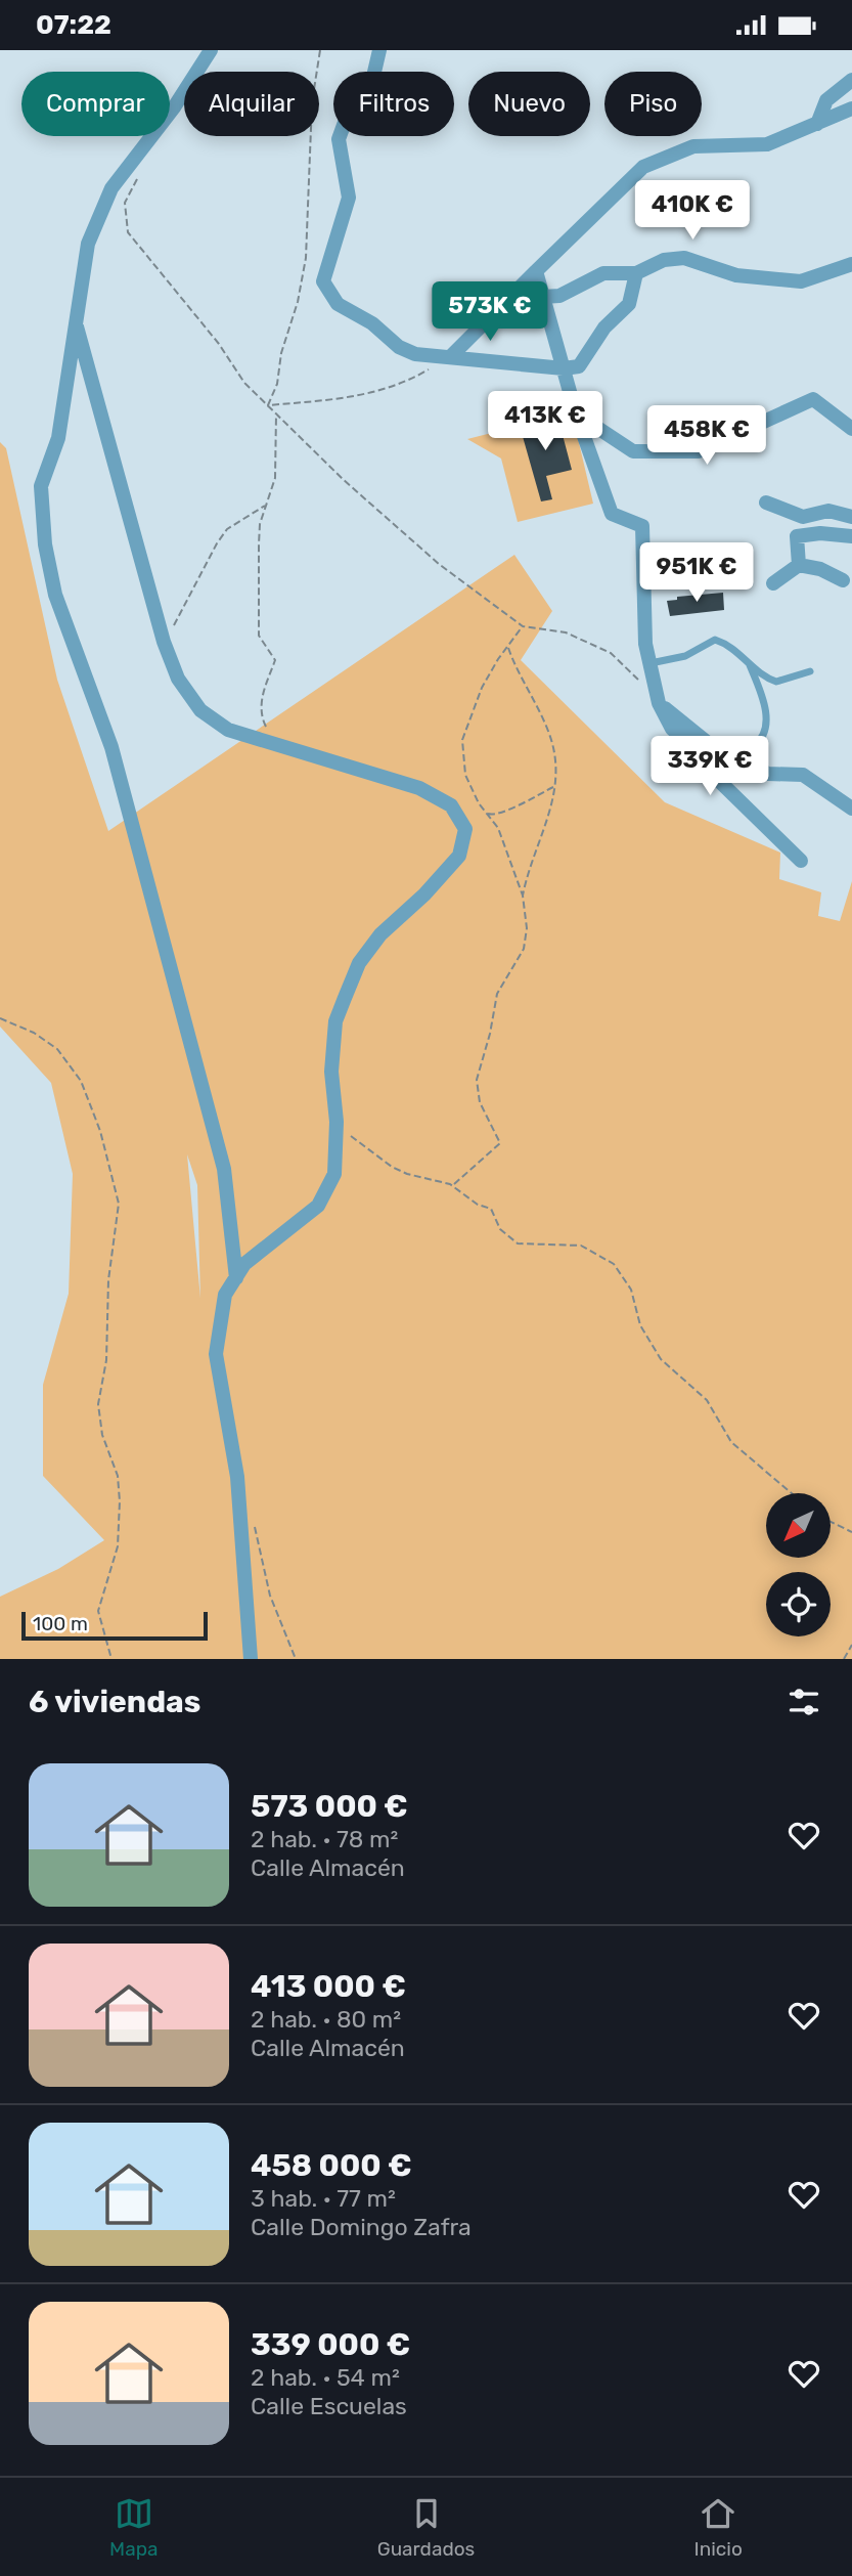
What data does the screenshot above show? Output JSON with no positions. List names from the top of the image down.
{
  "scale_bar": "100 m",
  "north": "bottom left",
  "page": {
    "status": "07:22",
    "chip": [
      "Comprar",
      "Alquilar",
      "Filtros",
      "Nuevo",
      "Piso"
    ],
    "price": [
      "410K €",
      "573K €",
      "413K €",
      "458K €",
      "951K €",
      "339K €"
    ],
    "scale": "100 m",
    "heading": "6 viviendas",
    "list": [
      {
        "name": "573 000 €",
        "note": "2 hab. · 78 m² · Calle Almacén"
      },
      {
        "name": "413 000 €",
        "note": "2 hab. · 80 m² · Calle Almacén"
      },
      {
        "name": "458 000 €",
        "note": "3 hab. · 77 m² · Calle Domingo Zafra"
      },
      {
        "name": "339 000 €",
        "note": "2 hab. · 54 m² · Calle Escuelas"
      }
    ],
    "tabs": ["Mapa", "Guardados", "Inicio"]
  }
}
